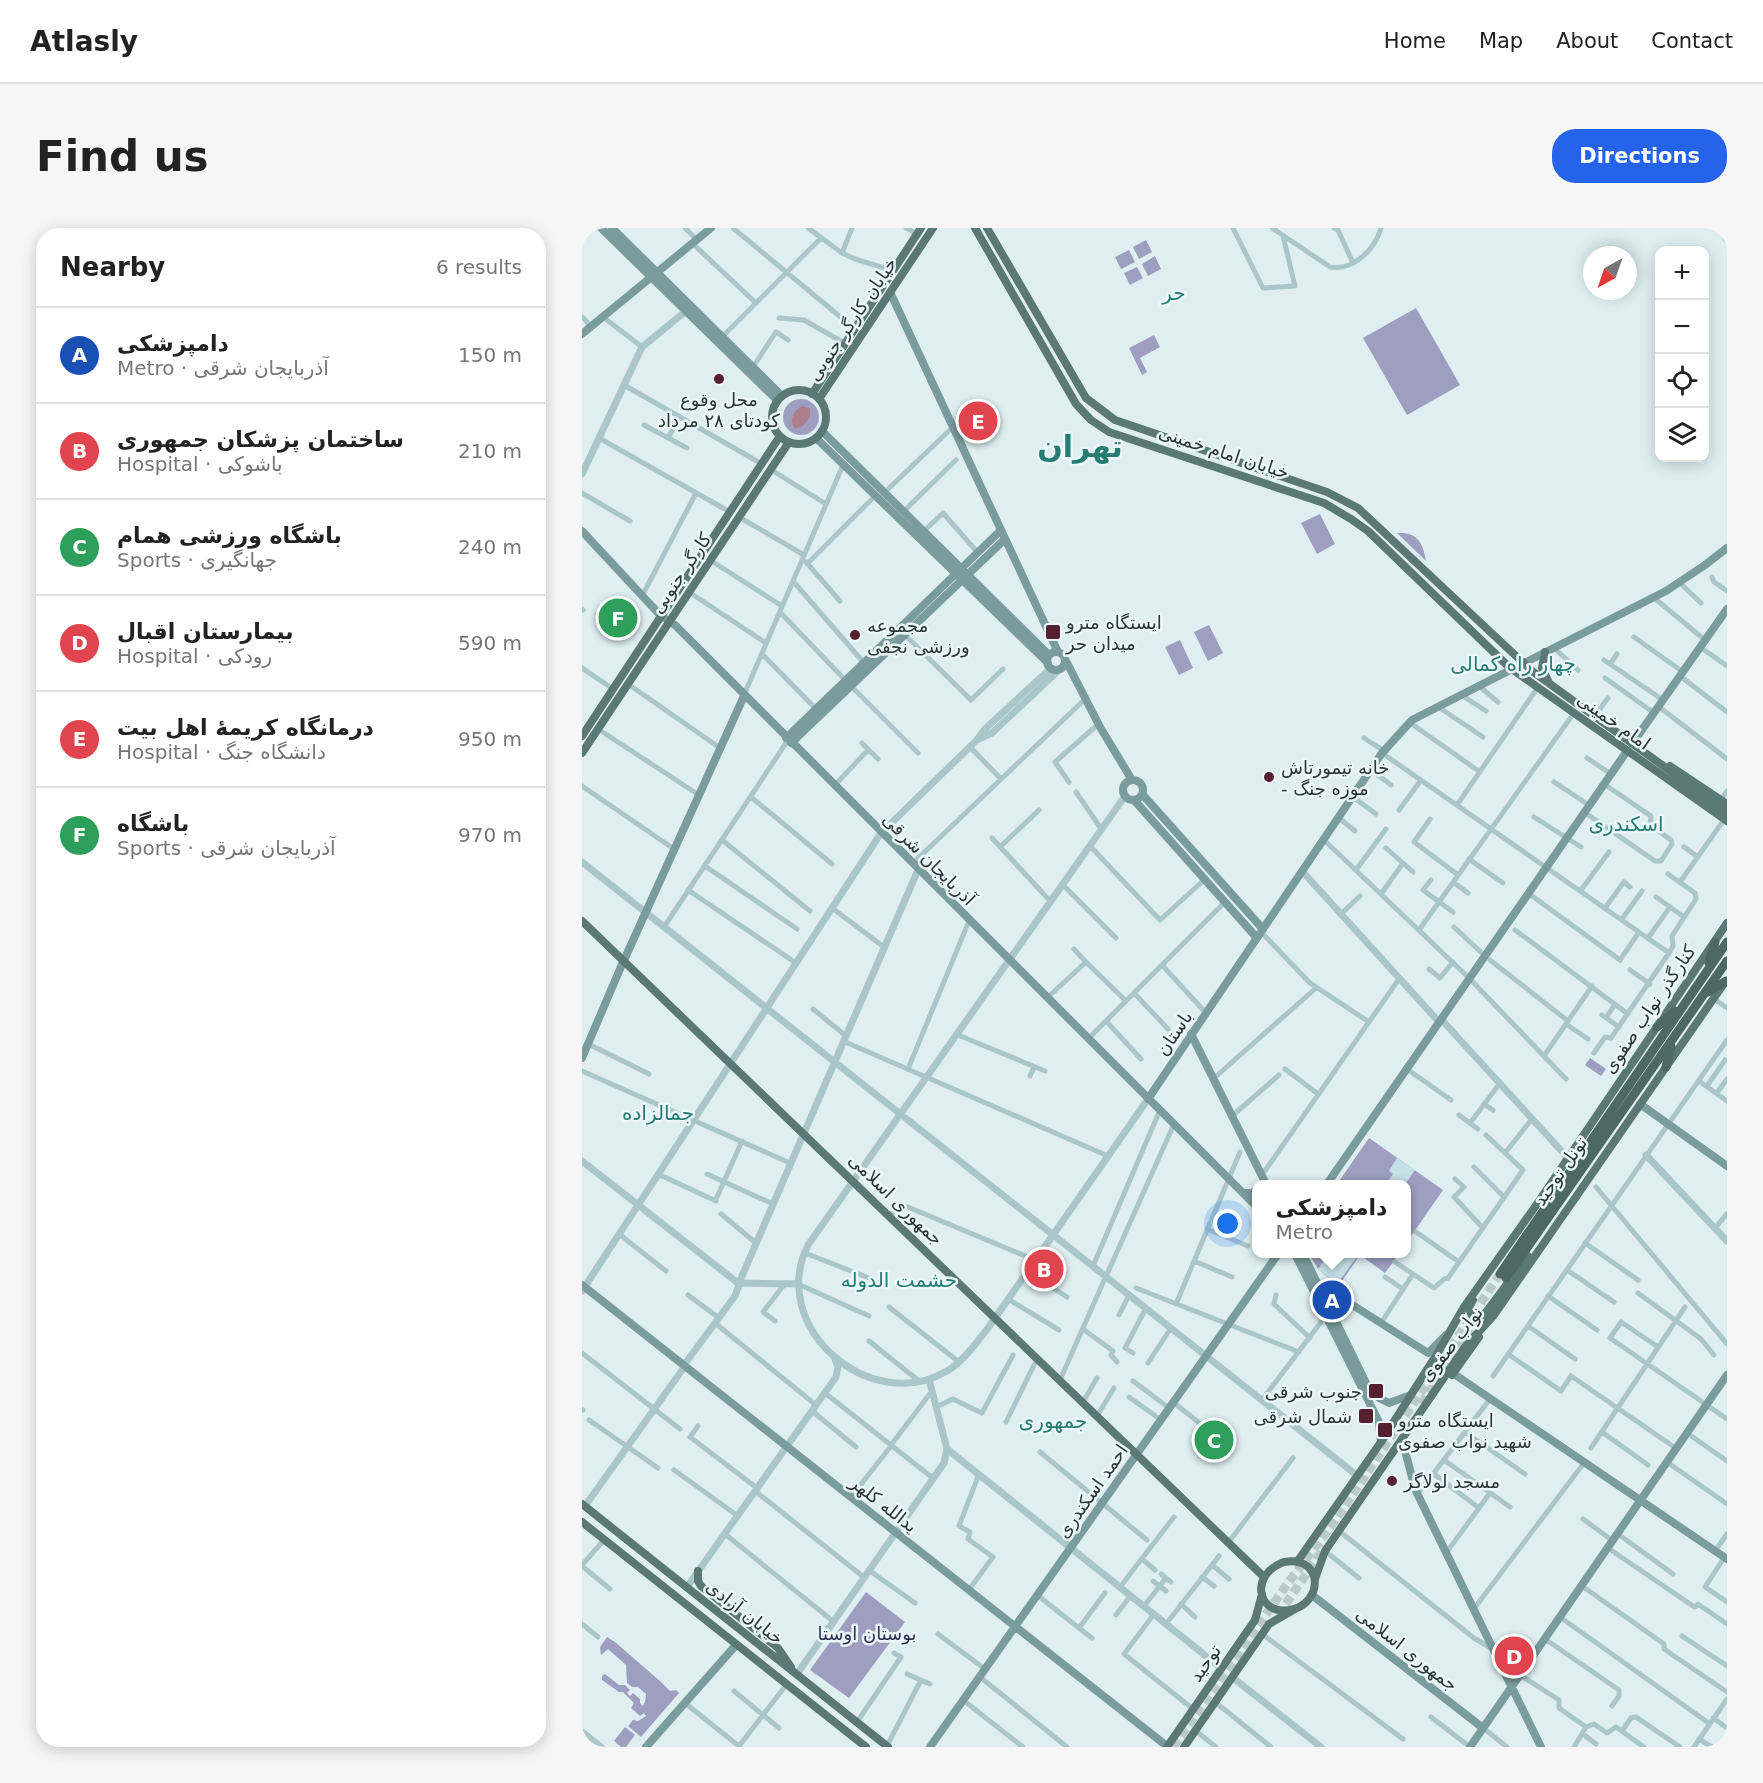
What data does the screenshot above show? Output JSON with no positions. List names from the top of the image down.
{
  "streets": {
    "highway": ["تونل توحید"],
    "main road": [
      "خیابان کارگر جنوبی",
      "خیابان امام خمینی",
      "کارگر جنوبی",
      "امام خمینی",
      "آذربایجان شرقی",
      "کنارگذر نواب صفوی",
      "باستان",
      "جمهوری اسلامی",
      "نواب صفوی",
      "احمد اسکندری",
      "یدالله کلهر",
      "خیابان آزادی",
      "توحید"
    ]
  },
  "crossings": [
    ["خیابان کارگر جنوبی", "کارگر جنوبی"],
    ["خیابان امام خمینی", "امام خمینی"],
    ["خیابان امام خمینی", "باستان"],
    ["کارگر جنوبی", "آذربایجان شرقی"],
    ["امام خمینی", "باستان"],
    ["آذربایجان شرقی", "باستان"],
    ["کنارگذر نواب صفوی", "نواب صفوی"],
    ["باستان", "جمهوری اسلامی"],
    ["جمهوری اسلامی", "نواب صفوی"],
    ["جمهوری اسلامی", "احمد اسکندری"],
    ["جمهوری اسلامی", "توحید"],
    ["نواب صفوی", "توحید"],
    ["احمد اسکندری", "یدالله کلهر"],
    ["یدالله کلهر", "توحید"]
  ],
  "districts": [
    "حر",
    "تهران",
    "چهار راه کمالی",
    "اسکندری",
    "جمالزاده",
    "حشمت الدوله",
    "جمهوری"
  ],
  "parks": ["بوستان اوستا"],
  "places": {
    "other": [
      "محل وقوع کودتای ۲۸ مرداد",
      "مجموعه ورزشی نجفی",
      "خانه تیمورتاش - موزه جنگ",
      "مسجد لولاگر"
    ],
    "transit": [
      "ایستگاه مترو میدان حر",
      "جنوب شرقی",
      "شمال شرقی",
      "ایستگاه مترو شهید نواب صفوی"
    ]
  },
  "north": "bottom left",
  "page": {
    "header": "Atlasly",
    "nav": [
      "Home",
      "Map",
      "About",
      "Contact"
    ],
    "buttons": "Directions",
    "title": "Find us",
    "heading": ["Nearby", "6 results"],
    "map_buttons": ["+", "−"],
    "list": [
      {
        "mark": "A",
        "name": "دامپزشکی",
        "note": "Metro · آذربایجان شرقی",
        "value": "150 m"
      },
      {
        "mark": "B",
        "name": "ساختمان پزشکان جمهوری",
        "note": "Hospital · باشوکی",
        "value": "210 m"
      },
      {
        "mark": "C",
        "name": "باشگاه ورزشی همام",
        "note": "Sports · جهانگیری",
        "value": "240 m"
      },
      {
        "mark": "D",
        "name": "بیمارستان اقبال",
        "note": "Hospital · رودکی",
        "value": "590 m"
      },
      {
        "mark": "E",
        "name": "درمانگاه کریمهٔ اهل بیت",
        "note": "Hospital · دانشگاه جنگ",
        "value": "950 m"
      },
      {
        "mark": "F",
        "name": "باشگاه",
        "note": "Sports · آذربایجان شرقی",
        "value": "970 m"
      }
    ],
    "pins": [
      "E",
      "F",
      "B",
      "A",
      "C",
      "D"
    ],
    "popup": ["دامپزشکی", "Metro"]
  }
}
